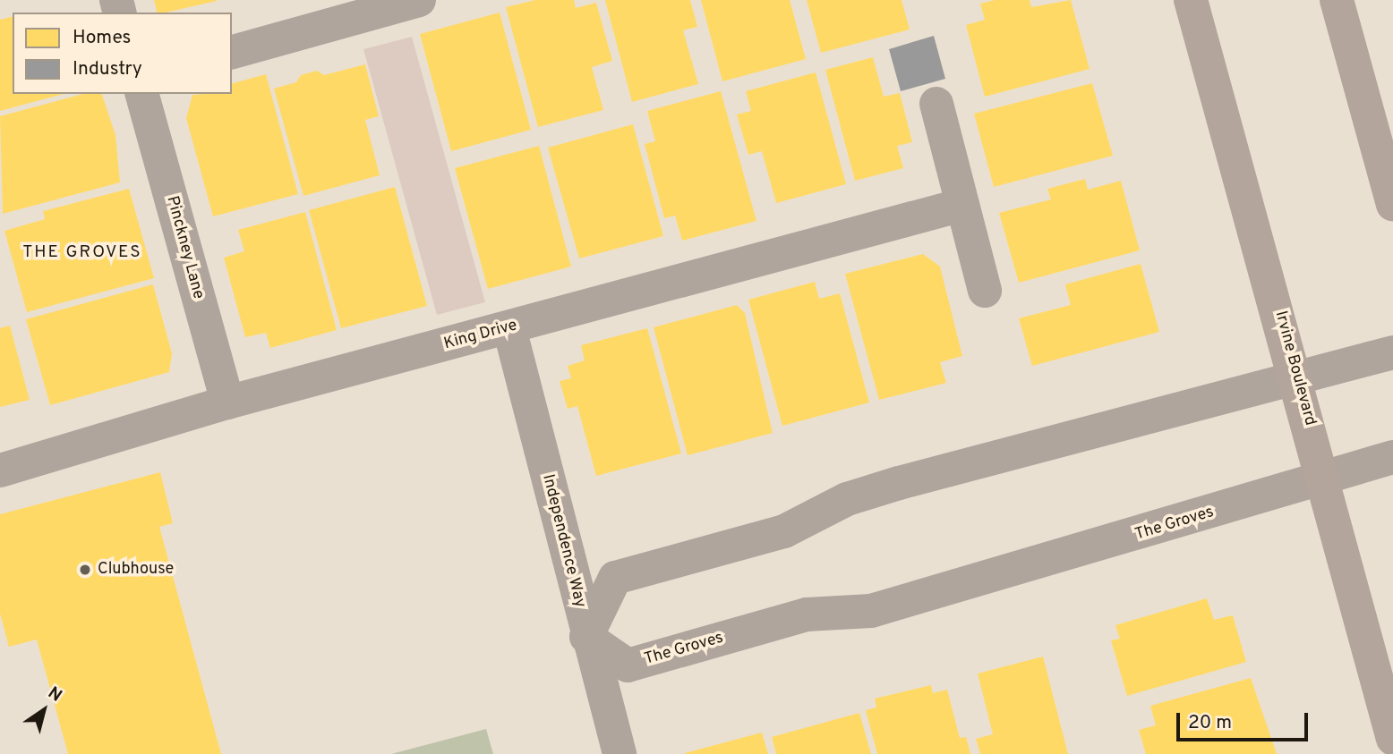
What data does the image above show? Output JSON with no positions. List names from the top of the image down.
{
  "streets": {
    "main road": ["Irvine Boulevard"],
    "street": [
      "Pinckney Lane",
      "King Drive",
      "The Groves",
      "Independence Way"
    ]
  },
  "crossings": [
    ["Pinckney Lane", "King Drive"],
    ["King Drive", "Independence Way"],
    ["Irvine Boulevard", "The Groves"],
    ["The Groves", "Independence Way"]
  ],
  "districts": ["THE GROVES"],
  "places": ["Clubhouse"],
  "legend": ["Homes", "Industry"],
  "scale_bar": "20 m",
  "north": "top right"
}
